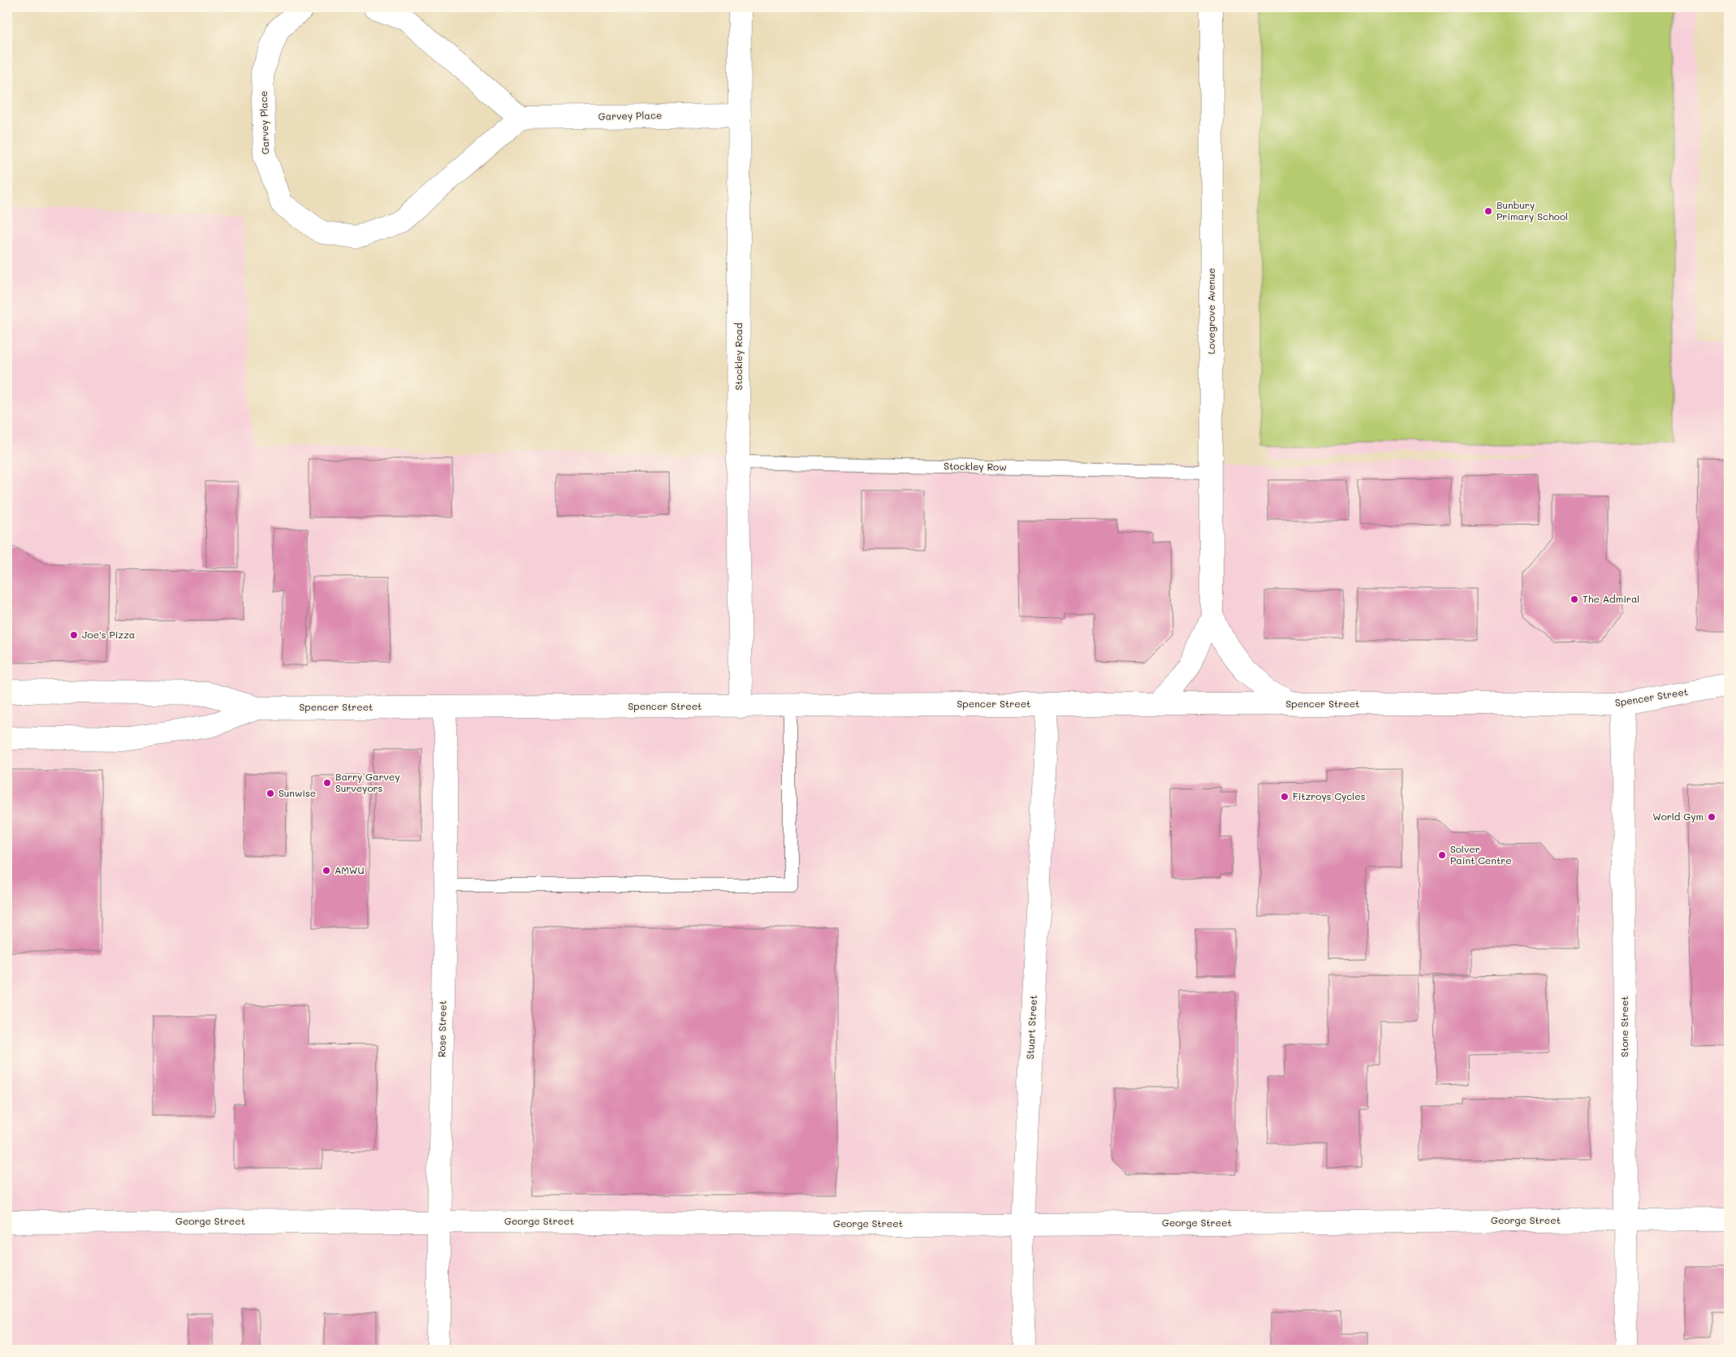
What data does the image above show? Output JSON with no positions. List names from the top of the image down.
{
  "streets": {
    "street": [
      "Garvey Place",
      "Lovegrove Avenue",
      "Stockley Road",
      "Spencer Street",
      "Stone Street",
      "Stuart Street",
      "Rose Street",
      "George Street"
    ],
    "lane": ["Stockley Row"]
  },
  "crossings": [
    ["Garvey Place", "Stockley Road"],
    ["Lovegrove Avenue", "Stockley Row"],
    ["Lovegrove Avenue", "Spencer Street"],
    ["Stockley Road", "Stockley Row"],
    ["Stockley Road", "Spencer Street"],
    ["Spencer Street", "Stone Street"],
    ["Spencer Street", "Stuart Street"],
    ["Spencer Street", "Rose Street"],
    ["Stone Street", "George Street"],
    ["Stuart Street", "George Street"],
    ["Rose Street", "George Street"]
  ],
  "places": [
    "Bunbury Primary School",
    "The Admiral",
    "Joe's Pizza",
    "Barry Garvey Surveyors",
    "Sunwise",
    "Fitzroys Cycles",
    "World Gym",
    "Solver Paint Centre",
    "AMWU"
  ]
}
